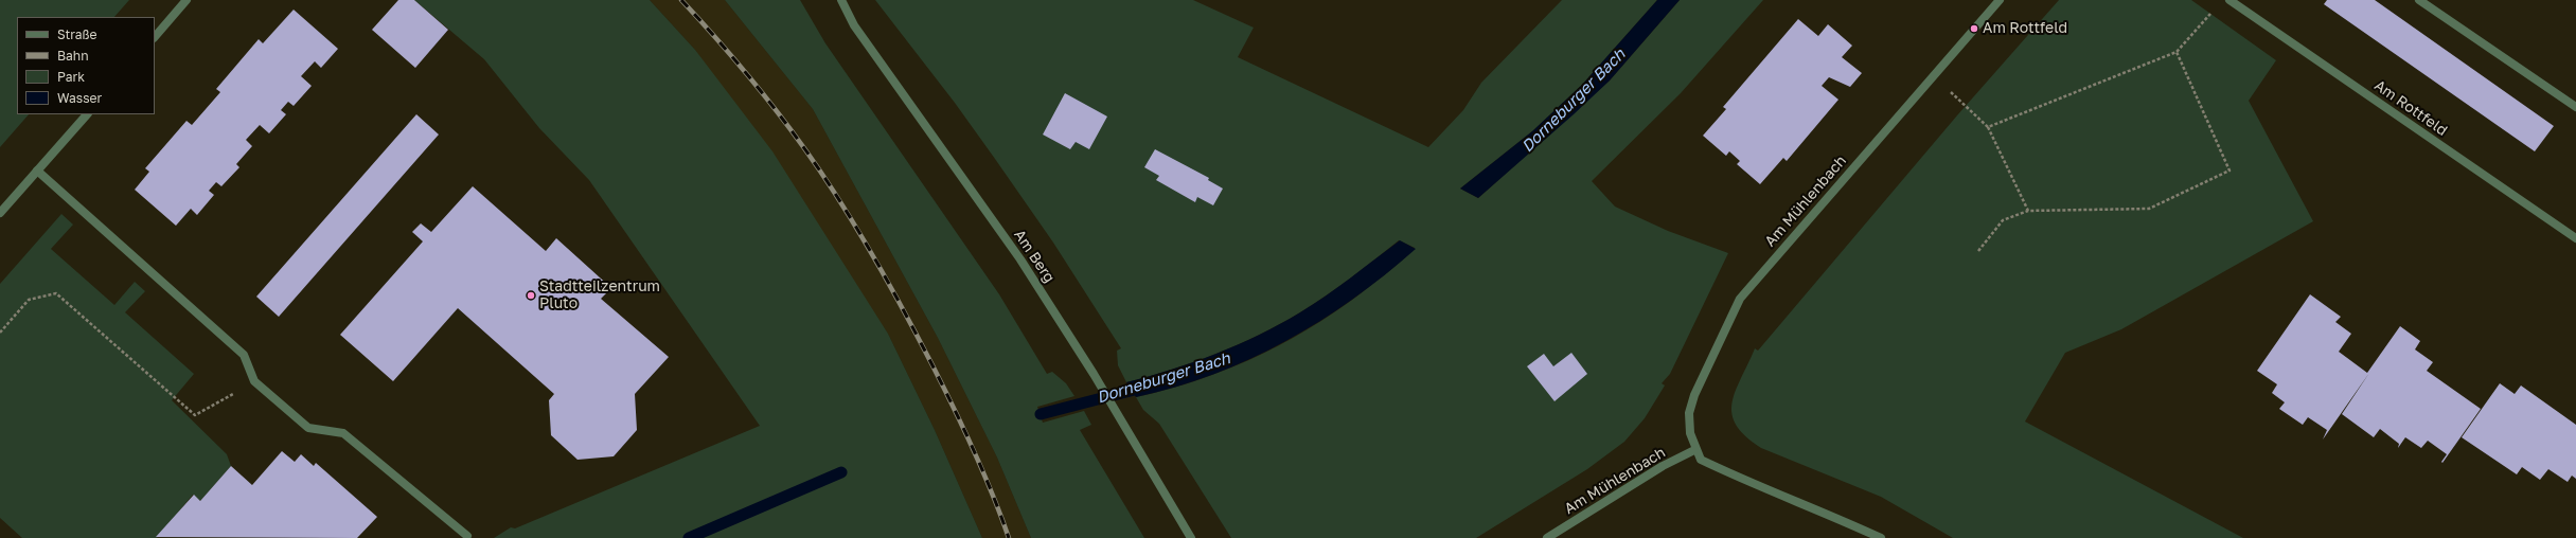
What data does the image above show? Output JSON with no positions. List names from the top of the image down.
{
  "streets": {
    "street": ["Am Rottfeld", "Am Mühlenbach", "Am Berg"]
  },
  "water": ["Dorneburger Bach"],
  "places": ["Am Rottfeld", "Stadtteilzentrum Pluto"],
  "legend": [
    "Straße",
    "Bahn",
    "Park",
    "Wasser"
  ]
}
